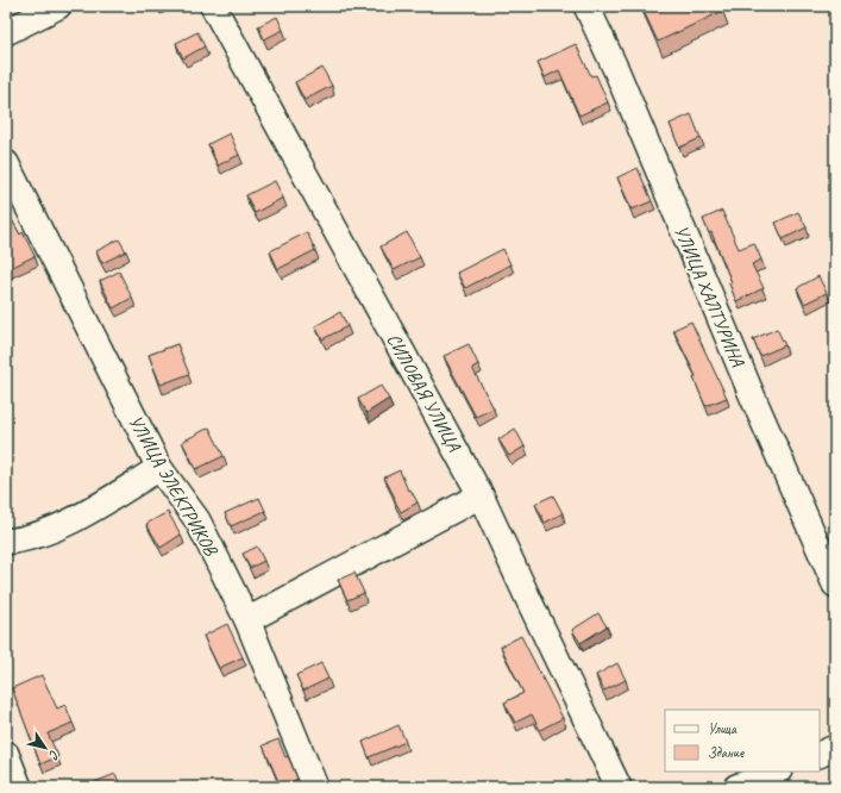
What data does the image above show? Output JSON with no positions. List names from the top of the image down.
{
  "streets": {
    "street": ["УЛИЦА ХАЛТУРИНА", "СИЛОВАЯ УЛИЦА", "УЛИЦА ЭЛЕКТРИКОВ"]
  },
  "legend": ["Улица", "Здание"],
  "north": "bottom right"
}
